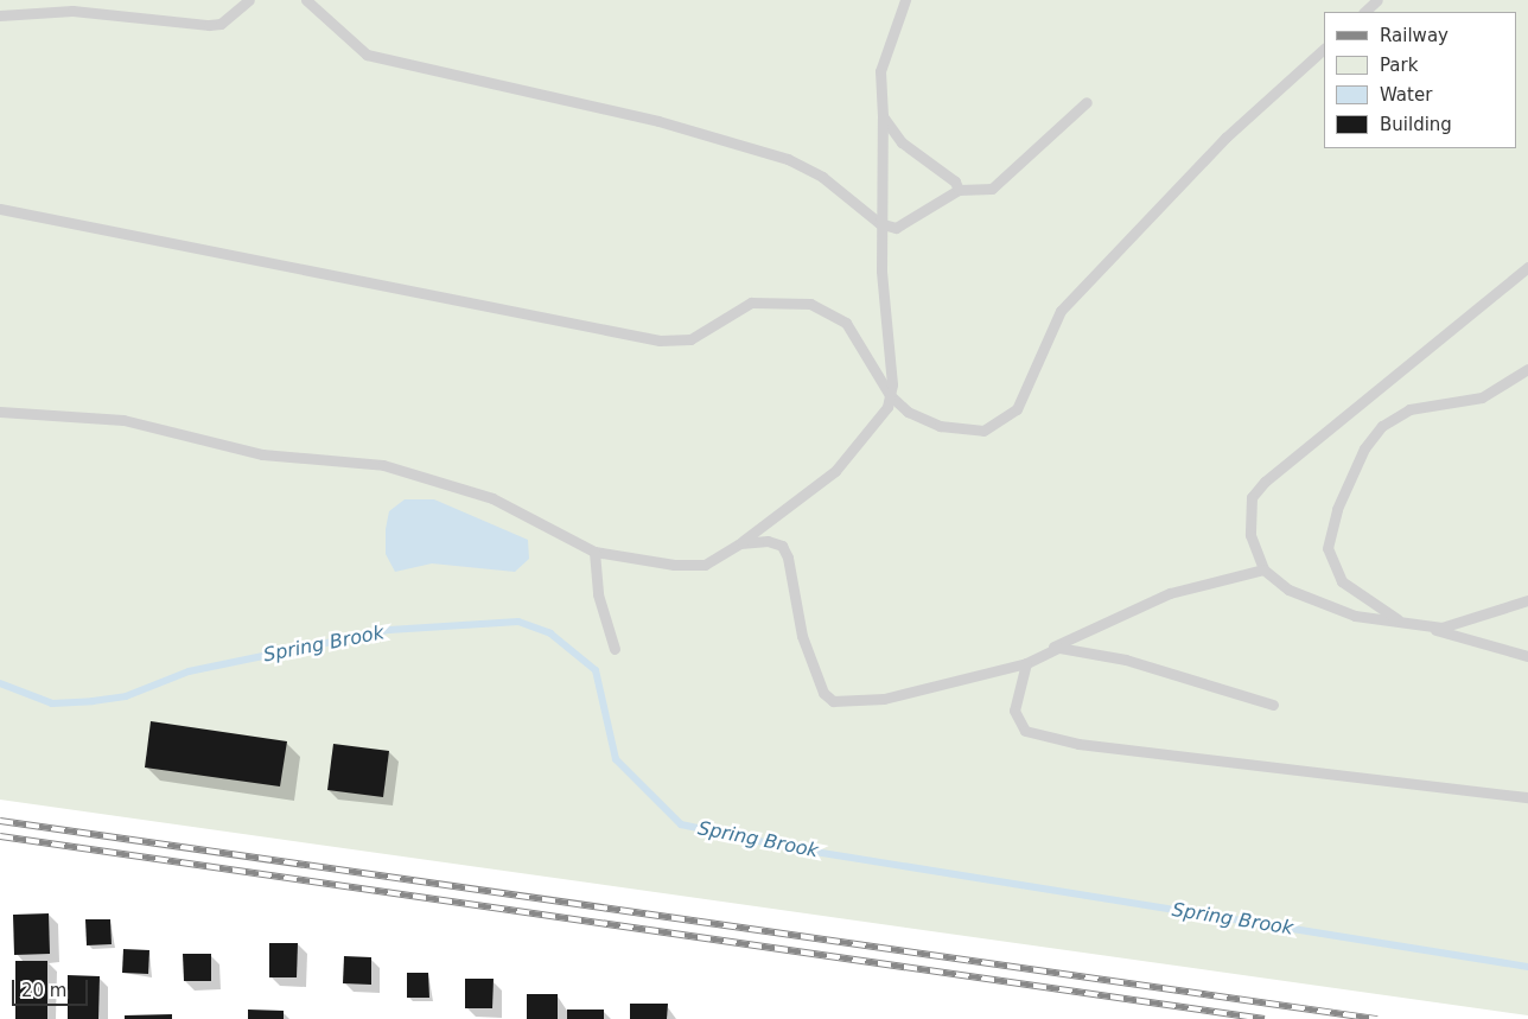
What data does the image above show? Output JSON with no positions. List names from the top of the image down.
{
  "water": ["Spring Brook"],
  "legend": [
    "Railway",
    "Park",
    "Water",
    "Building"
  ],
  "scale_bar": "20 m"
}
